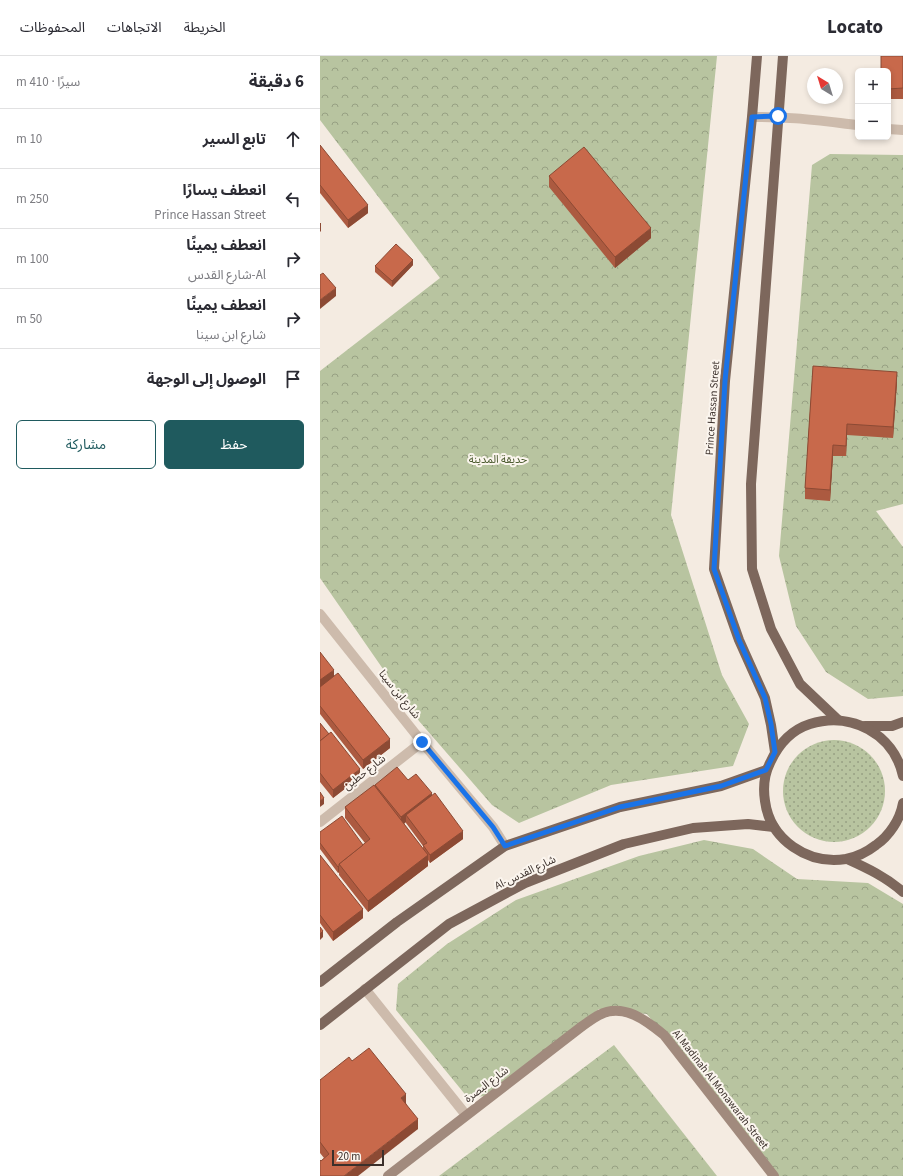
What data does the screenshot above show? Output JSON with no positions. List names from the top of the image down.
{
  "streets": {
    "main road": [
      "Prince Hassan Street",
      "Al-شارع القدس",
      "شارع البصرة",
      "Al Madinah Al Monawarah Street"
    ],
    "street": ["شارع ابن سينا", "شارع حطين"]
  },
  "crossings": [
    ["شارع ابن سينا", "شارع حطين"],
    ["شارع البصرة", "Al Madinah Al Monawarah Street"]
  ],
  "parks": ["حديقة المدينة"],
  "scale_bar": "20 m",
  "north": "top left",
  "page": {
    "header": "Locato",
    "nav": ["الخريطة", "الاتجاهات", "المحفوظات"],
    "heading": ["6 دقيقة", "سيرًا · 410 m"],
    "map_buttons": ["+", "−"],
    "list": [
      ["تابع السير", "10 m"],
      ["انعطف يسارًا", "Prince Hassan Street", "250 m"],
      ["انعطف يمينًا", "Al-شارع القدس", "100 m"],
      ["انعطف يمينًا", "شارع ابن سينا", "50 m"],
      "الوصول إلى الوجهة"
    ],
    "buttons": ["حفظ", "مشاركة"],
    "scale": "20 m"
  }
}
